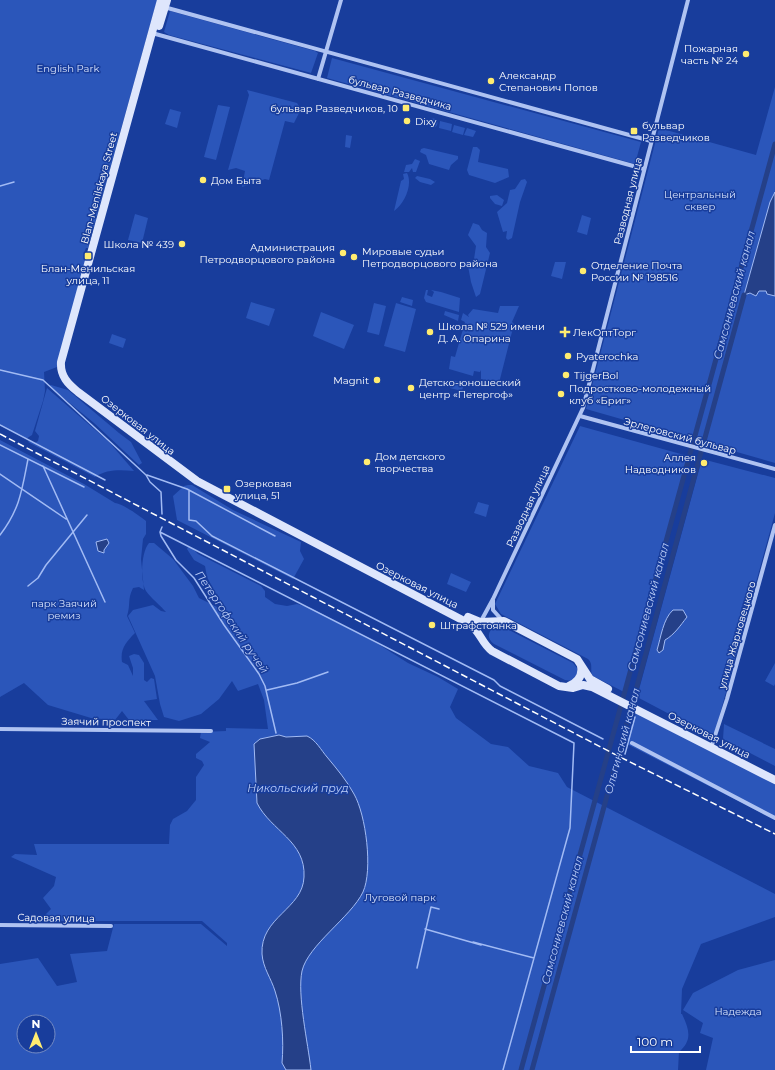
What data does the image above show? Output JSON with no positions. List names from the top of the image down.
{
  "streets": {
    "street": [
      "бульвар Разведчика",
      "Blan-Menilskaya Street",
      "Разводная улица",
      "Озерковая улица",
      "Эрлеровский бульвар",
      "улица Жарновецкого",
      "Заячий проспект",
      "Садовая улица"
    ]
  },
  "crossings": [
    ["бульвар Разведчика", "Blan-Menilskaya Street"],
    ["бульвар Разведчика", "Разводная улица"],
    ["Blan-Menilskaya Street", "Озерковая улица"],
    ["Разводная улица", "Озерковая улица"],
    ["Разводная улица", "Эрлеровский бульвар"],
    ["Озерковая улица", "улица Жарновецкого"]
  ],
  "water": [
    "Самсониевский канал",
    "Петергофский ручей",
    "Ольгинский канал",
    "Никольский пруд"
  ],
  "parks": [
    "English Park",
    "Центральный сквер",
    "парк Заячий ремиз",
    "Луговой парк",
    "Надежда"
  ],
  "places": {
    "other": [
      "Пожарная часть № 24",
      "Александр Степанович Попов",
      "Dixy",
      "Дом Быта",
      "Школа № 439",
      "Администрация Петродворцового района",
      "Мировые судьи Петродворцового района",
      "Отделение Почта России № 198516",
      "Школа № 529 имени Д. А. Опарина",
      "Pyaterochka",
      "TijgerBol",
      "Magnit",
      "Детско-юношеский центр «Петергоф»",
      "Подростково-молодежный клуб «Бриг»",
      "Дом детского творчества",
      "Аллея Надводников",
      "Штрафстоянка"
    ],
    "transit": [
      "бульвар Разведчиков, 10",
      "бульвар Разведчиков",
      "Блан-Менильская улица, 11",
      "Озерковая улица, 51"
    ],
    "health": ["ЛекОптТорг"]
  },
  "scale_bar": "100 m",
  "north": "top"
}
